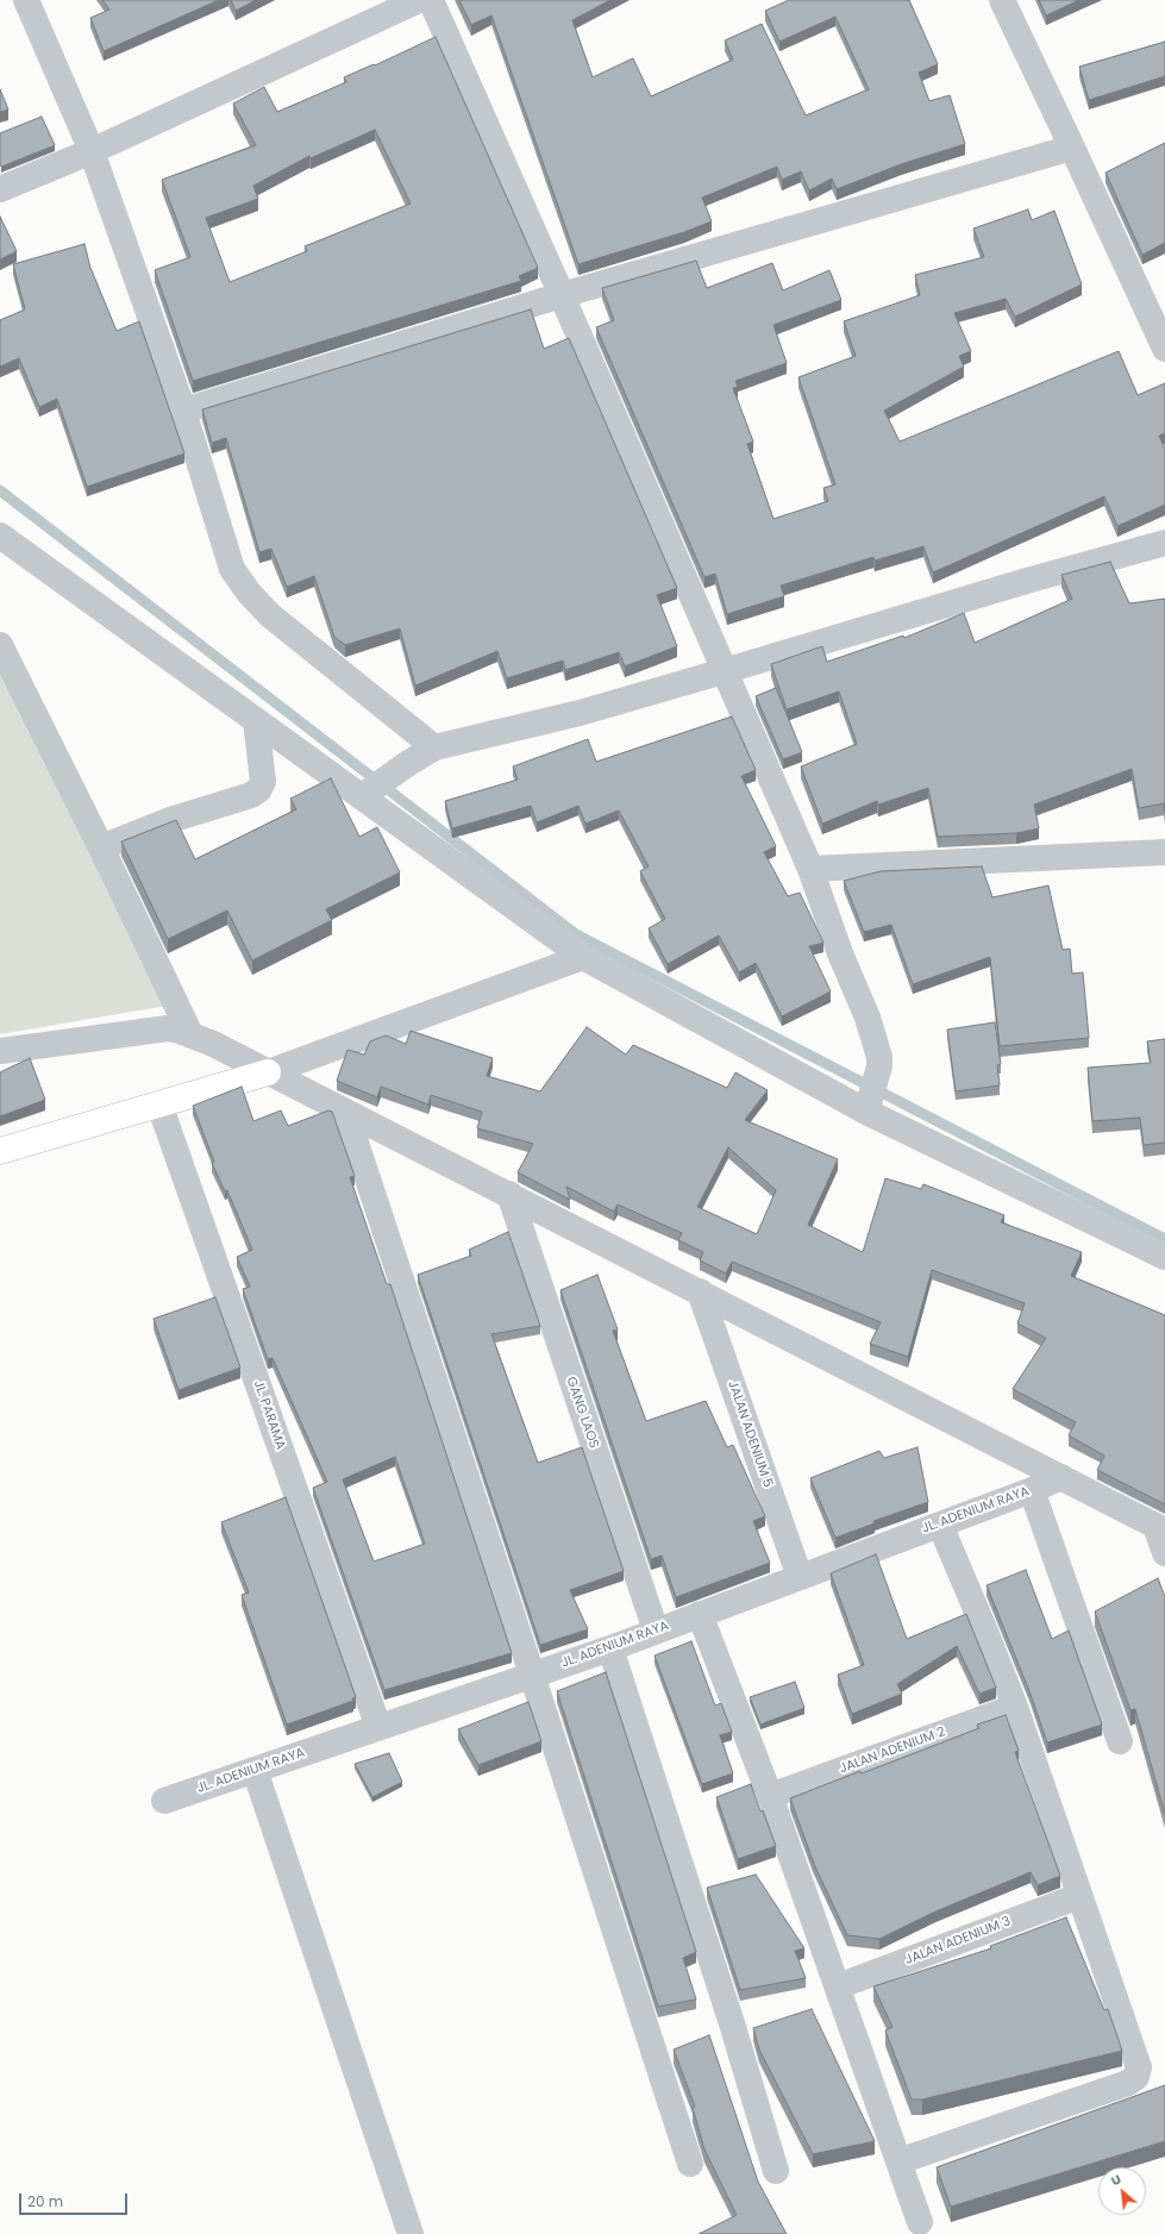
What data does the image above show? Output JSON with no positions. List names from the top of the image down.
{
  "streets": {
    "street": [
      "GANG LAOS",
      "JL. PARAMA",
      "JALAN ADENIUM 5",
      "JL. ADENIUM RAYA",
      "JALAN ADENIUM 2",
      "JALAN ADENIUM 3"
    ]
  },
  "crossings": [
    ["GANG LAOS", "JL. ADENIUM RAYA"],
    ["JL. PARAMA", "JL. ADENIUM RAYA"],
    ["JALAN ADENIUM 5", "JL. ADENIUM RAYA"]
  ],
  "scale_bar": "20 m",
  "north": "top left"
}
